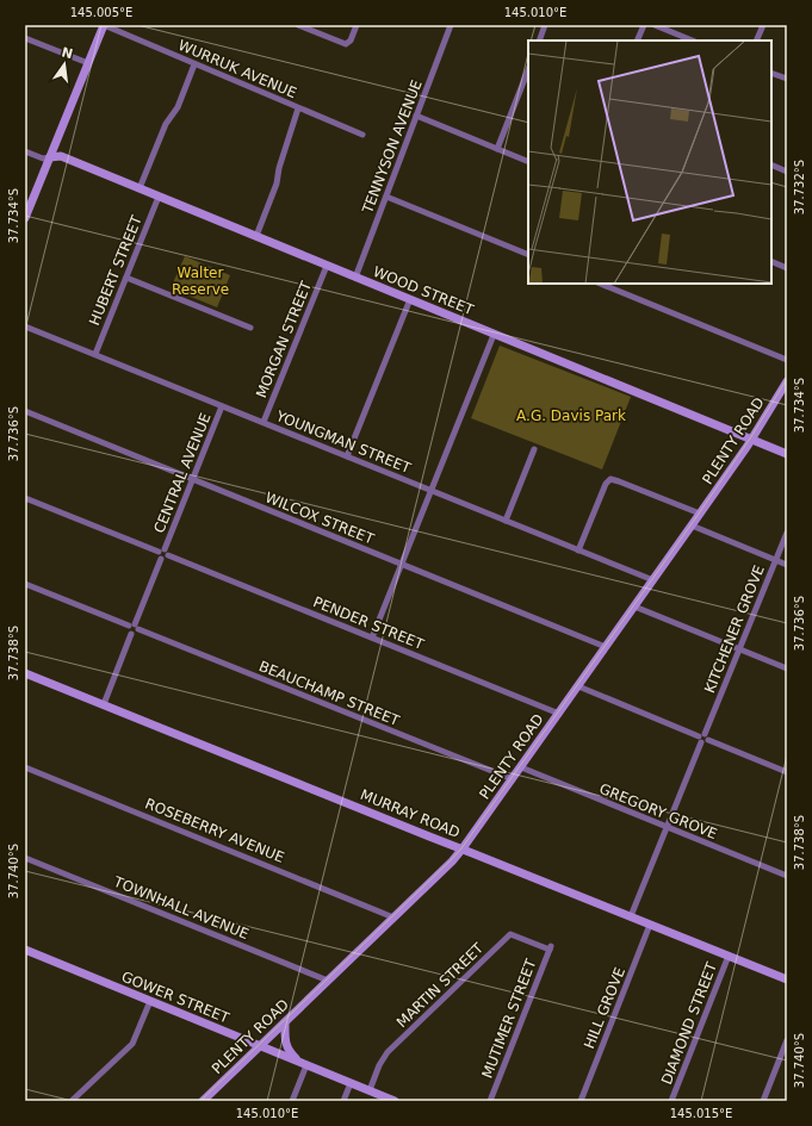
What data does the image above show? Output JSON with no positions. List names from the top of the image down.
{
  "streets": {
    "main road": [
      "WOOD STREET",
      "PLENTY ROAD",
      "MURRAY ROAD",
      "GOWER STREET"
    ],
    "street": [
      "WURRUK AVENUE",
      "TENNYSON AVENUE",
      "HUBERT STREET",
      "MORGAN STREET",
      "YOUNGMAN STREET",
      "CENTRAL AVENUE",
      "WILCOX STREET",
      "PENDER STREET",
      "KITCHENER GROVE",
      "BEAUCHAMP STREET",
      "GREGORY GROVE",
      "ROSEBERRY AVENUE",
      "TOWNHALL AVENUE",
      "MARTIN STREET",
      "HILL GROVE",
      "MUTIMER STREET",
      "DIAMOND STREET"
    ]
  },
  "crossings": [
    ["TENNYSON AVENUE", "WOOD STREET"],
    ["HUBERT STREET", "WOOD STREET"],
    ["HUBERT STREET", "YOUNGMAN STREET"],
    ["WOOD STREET", "MORGAN STREET"],
    ["WOOD STREET", "PLENTY ROAD"],
    ["MORGAN STREET", "YOUNGMAN STREET"],
    ["PLENTY ROAD", "YOUNGMAN STREET"],
    ["PLENTY ROAD", "WILCOX STREET"],
    ["PLENTY ROAD", "PENDER STREET"],
    ["PLENTY ROAD", "BEAUCHAMP STREET"],
    ["PLENTY ROAD", "GREGORY GROVE"],
    ["PLENTY ROAD", "MURRAY ROAD"],
    ["PLENTY ROAD", "ROSEBERRY AVENUE"],
    ["PLENTY ROAD", "TOWNHALL AVENUE"],
    ["PLENTY ROAD", "GOWER STREET"],
    ["YOUNGMAN STREET", "CENTRAL AVENUE"],
    ["CENTRAL AVENUE", "WILCOX STREET"],
    ["CENTRAL AVENUE", "PENDER STREET"],
    ["CENTRAL AVENUE", "BEAUCHAMP STREET"],
    ["KITCHENER GROVE", "GREGORY GROVE"],
    ["KITCHENER GROVE", "MURRAY ROAD"],
    ["MURRAY ROAD", "HILL GROVE"],
    ["MURRAY ROAD", "DIAMOND STREET"],
    ["MARTIN STREET", "GOWER STREET"],
    ["MARTIN STREET", "MUTIMER STREET"]
  ],
  "parks": ["Walter Reserve", "A.G. Davis Park"],
  "north": "top",
  "coordinates": [
    "145.005°E",
    "145.010°E",
    "37.732°S",
    "37.734°S",
    "37.736°S",
    "37.738°S",
    "37.740°S",
    "145.015°E"
  ]
}
